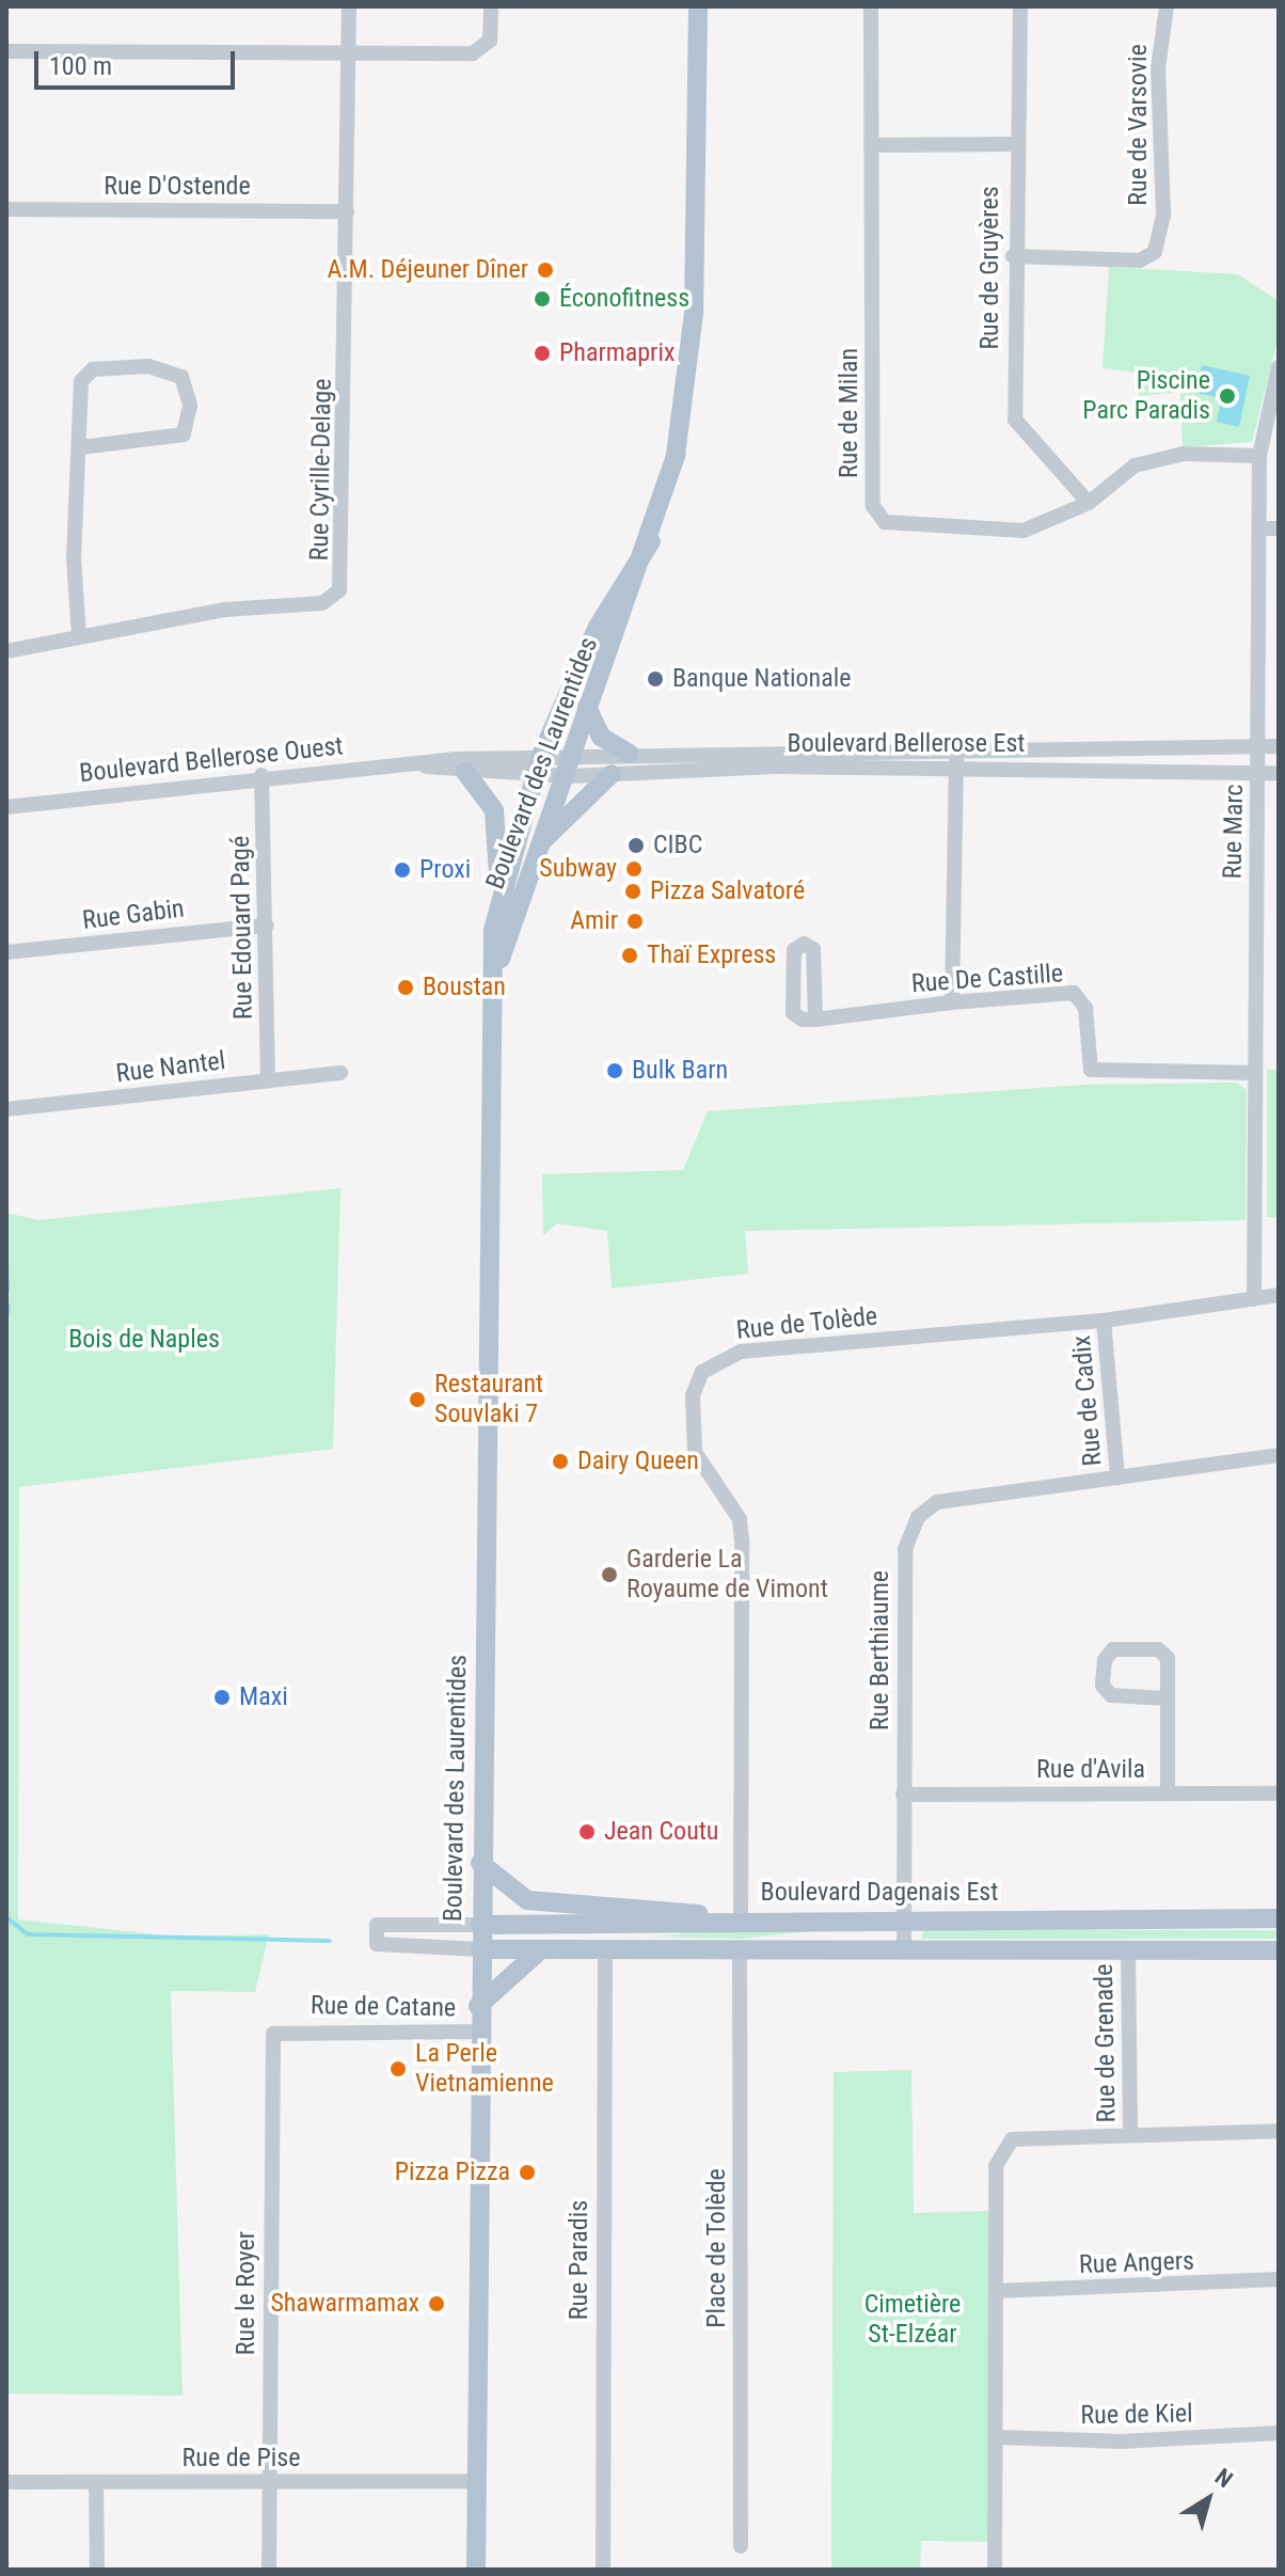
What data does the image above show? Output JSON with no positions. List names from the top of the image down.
{
  "streets": {
    "main road": ["Boulevard des Laurentides", "Boulevard Dagenais Est"],
    "street": [
      "Rue de Varsovie",
      "Rue D'Ostende",
      "Rue de Gruyères",
      "Rue de Milan",
      "Rue Cyrille-Delage",
      "Boulevard Bellerose Est",
      "Boulevard Bellerose Ouest",
      "Rue Marc",
      "Rue Gabin",
      "Rue Edouard Pagé",
      "Rue De Castille",
      "Rue Nantel",
      "Rue de Tolède",
      "Rue de Cadix",
      "Rue Berthiaume",
      "Rue d'Avila",
      "Rue de Catane",
      "Rue de Grenade",
      "Place de Tolède",
      "Rue Paradis",
      "Rue Angers",
      "Rue le Royer",
      "Rue de Kiel",
      "Rue de Pise"
    ]
  },
  "crossings": [
    ["Rue de Varsovie", "Rue de Gruyères"],
    ["Rue D'Ostende", "Rue Cyrille-Delage"],
    ["Rue de Gruyères", "Rue de Milan"],
    ["Rue de Milan", "Rue Marc"],
    ["Boulevard Bellerose Est", "Boulevard Bellerose Ouest"],
    ["Boulevard Bellerose Est", "Boulevard des Laurentides"],
    ["Boulevard Bellerose Est", "Rue Marc"],
    ["Boulevard Bellerose Ouest", "Boulevard des Laurentides"],
    ["Boulevard Bellerose Ouest", "Rue Edouard Pagé"],
    ["Boulevard des Laurentides", "Boulevard Dagenais Est"],
    ["Boulevard des Laurentides", "Rue de Catane"],
    ["Boulevard des Laurentides", "Rue de Pise"],
    ["Rue Marc", "Rue De Castille"],
    ["Rue Marc", "Rue de Tolède"],
    ["Rue Gabin", "Rue Edouard Pagé"],
    ["Rue Edouard Pagé", "Rue Nantel"],
    ["Rue de Tolède", "Rue de Cadix"],
    ["Rue de Tolède", "Boulevard Dagenais Est"],
    ["Rue de Cadix", "Rue Berthiaume"],
    ["Rue Berthiaume", "Rue d'Avila"],
    ["Rue Berthiaume", "Boulevard Dagenais Est"],
    ["Rue de Catane", "Rue le Royer"],
    ["Rue le Royer", "Rue de Pise"]
  ],
  "parks": ["Bois de Naples", "Cimetière St-Elzéar"],
  "places": [
    "A.M. Déjeuner Dîner",
    "Éconofitness",
    "Pharmaprix",
    "Piscine Parc Paradis",
    "Banque Nationale",
    "CIBC",
    "Subway",
    "Proxi",
    "Pizza Salvatoré",
    "Amir",
    "Thaï Express",
    "Boustan",
    "Bulk Barn",
    "Restaurant Souvlaki 7",
    "Dairy Queen",
    "Garderie La Royaume de Vimont",
    "Maxi",
    "Jean Coutu",
    "La Perle Vietnamienne",
    "Pizza Pizza",
    "Shawarmamax"
  ],
  "scale_bar": "100 m",
  "north": "top right"
}
